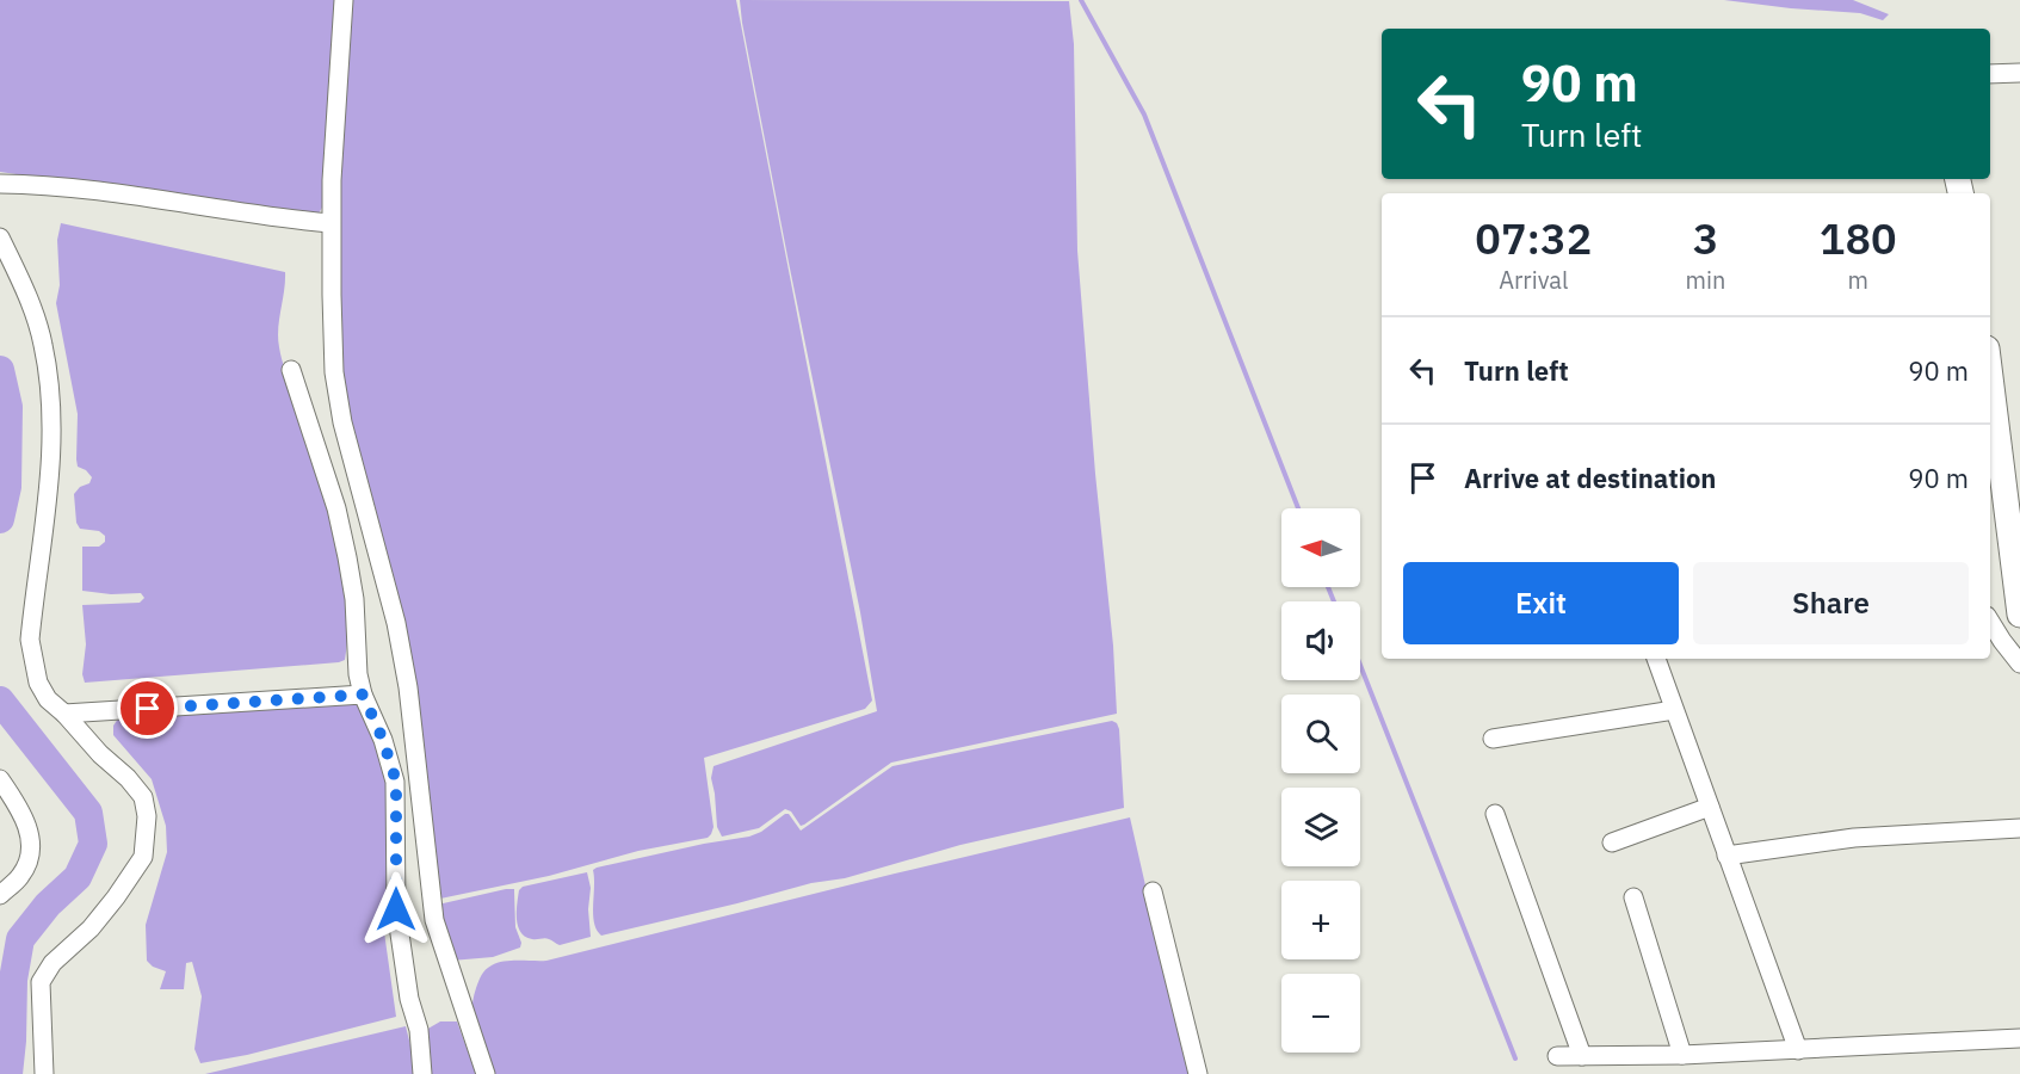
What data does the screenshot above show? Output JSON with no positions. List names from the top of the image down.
{
  "north": "left",
  "page": {
    "turn": ["90 m", "Turn left"],
    "eta": [
      "07:32",
      "Arrival",
      "3",
      "min",
      "180",
      "m"
    ],
    "list": [
      {
        "name": "Turn left",
        "value": "90 m"
      },
      {
        "name": "Arrive at destination",
        "value": "90 m"
      }
    ],
    "map_buttons": ["+", "−"],
    "buttons": ["Exit", "Share"]
  }
}
